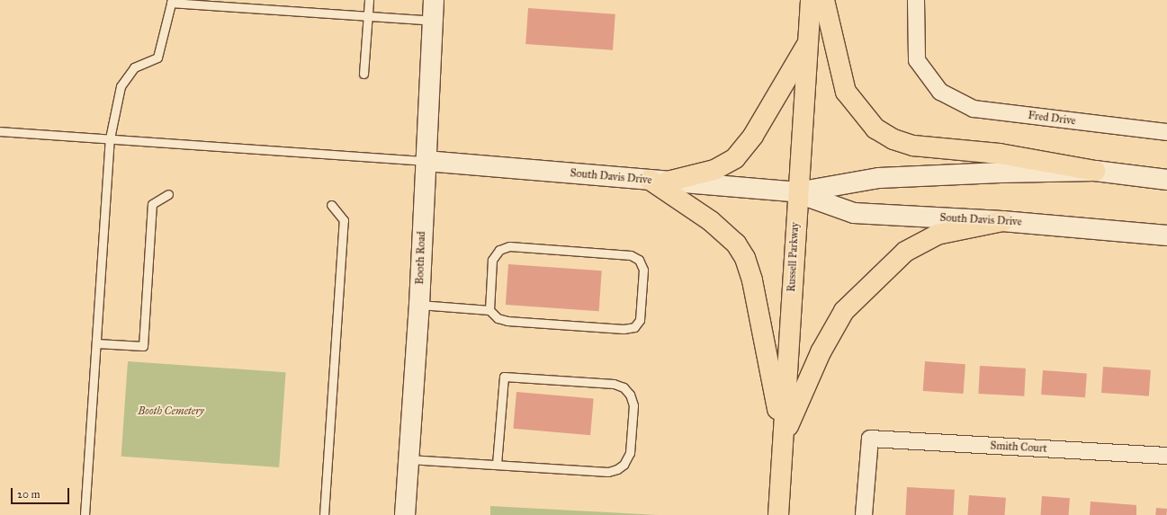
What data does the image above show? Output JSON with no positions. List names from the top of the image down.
{
  "streets": {
    "main road": ["Russell Parkway"],
    "street": [
      "Fred Drive",
      "South Davis Drive",
      "Booth Road",
      "Smith Court"
    ]
  },
  "crossings": [
    ["South Davis Drive", "Russell Parkway"],
    ["South Davis Drive", "Booth Road"]
  ],
  "parks": ["Booth Cemetery"],
  "scale_bar": "20 m"
}
